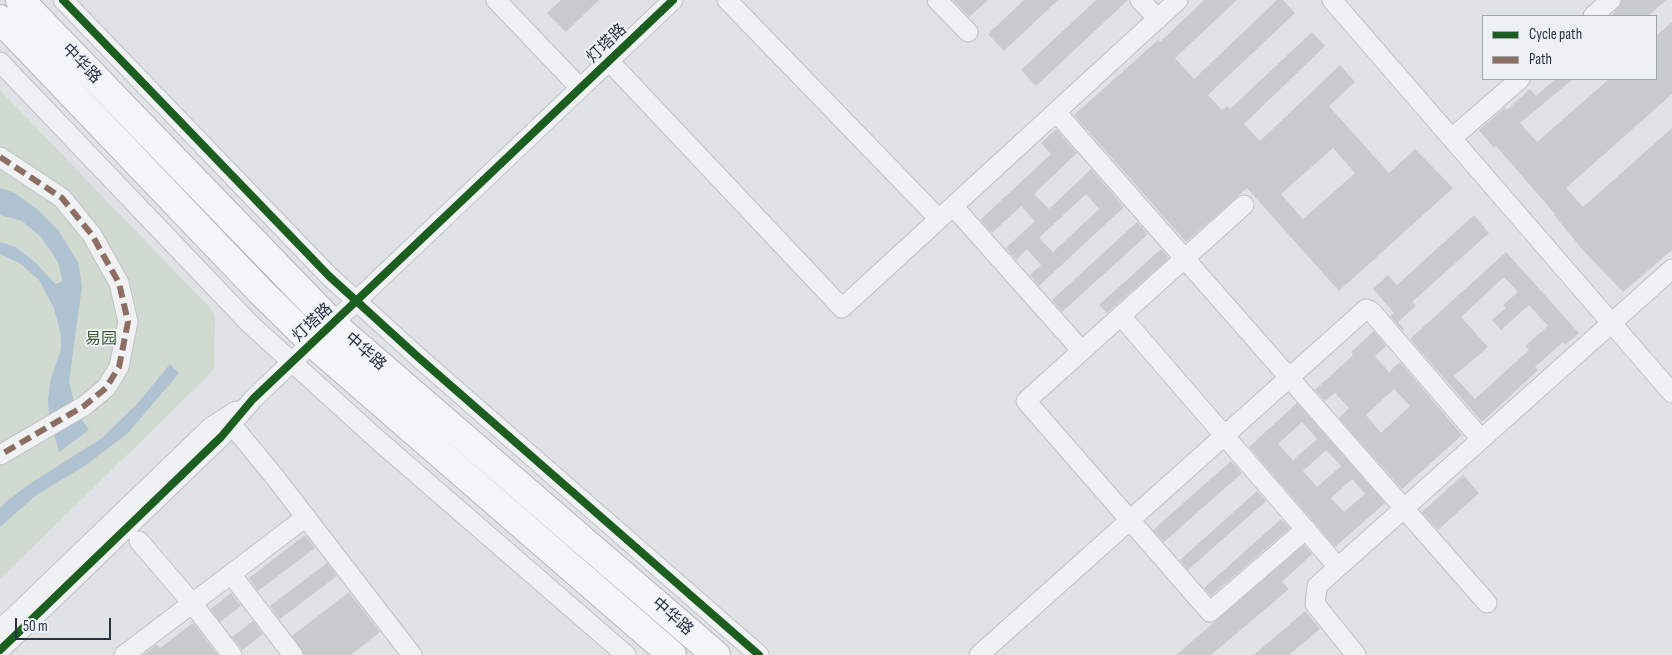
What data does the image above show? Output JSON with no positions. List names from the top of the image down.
{
  "streets": {
    "highway": ["中华路"],
    "street": ["灯塔路"]
  },
  "crossings": [
    ["灯塔路", "中华路"]
  ],
  "parks": ["易园"],
  "legend": ["Cycle path", "Path"],
  "scale_bar": "50 m"
}
